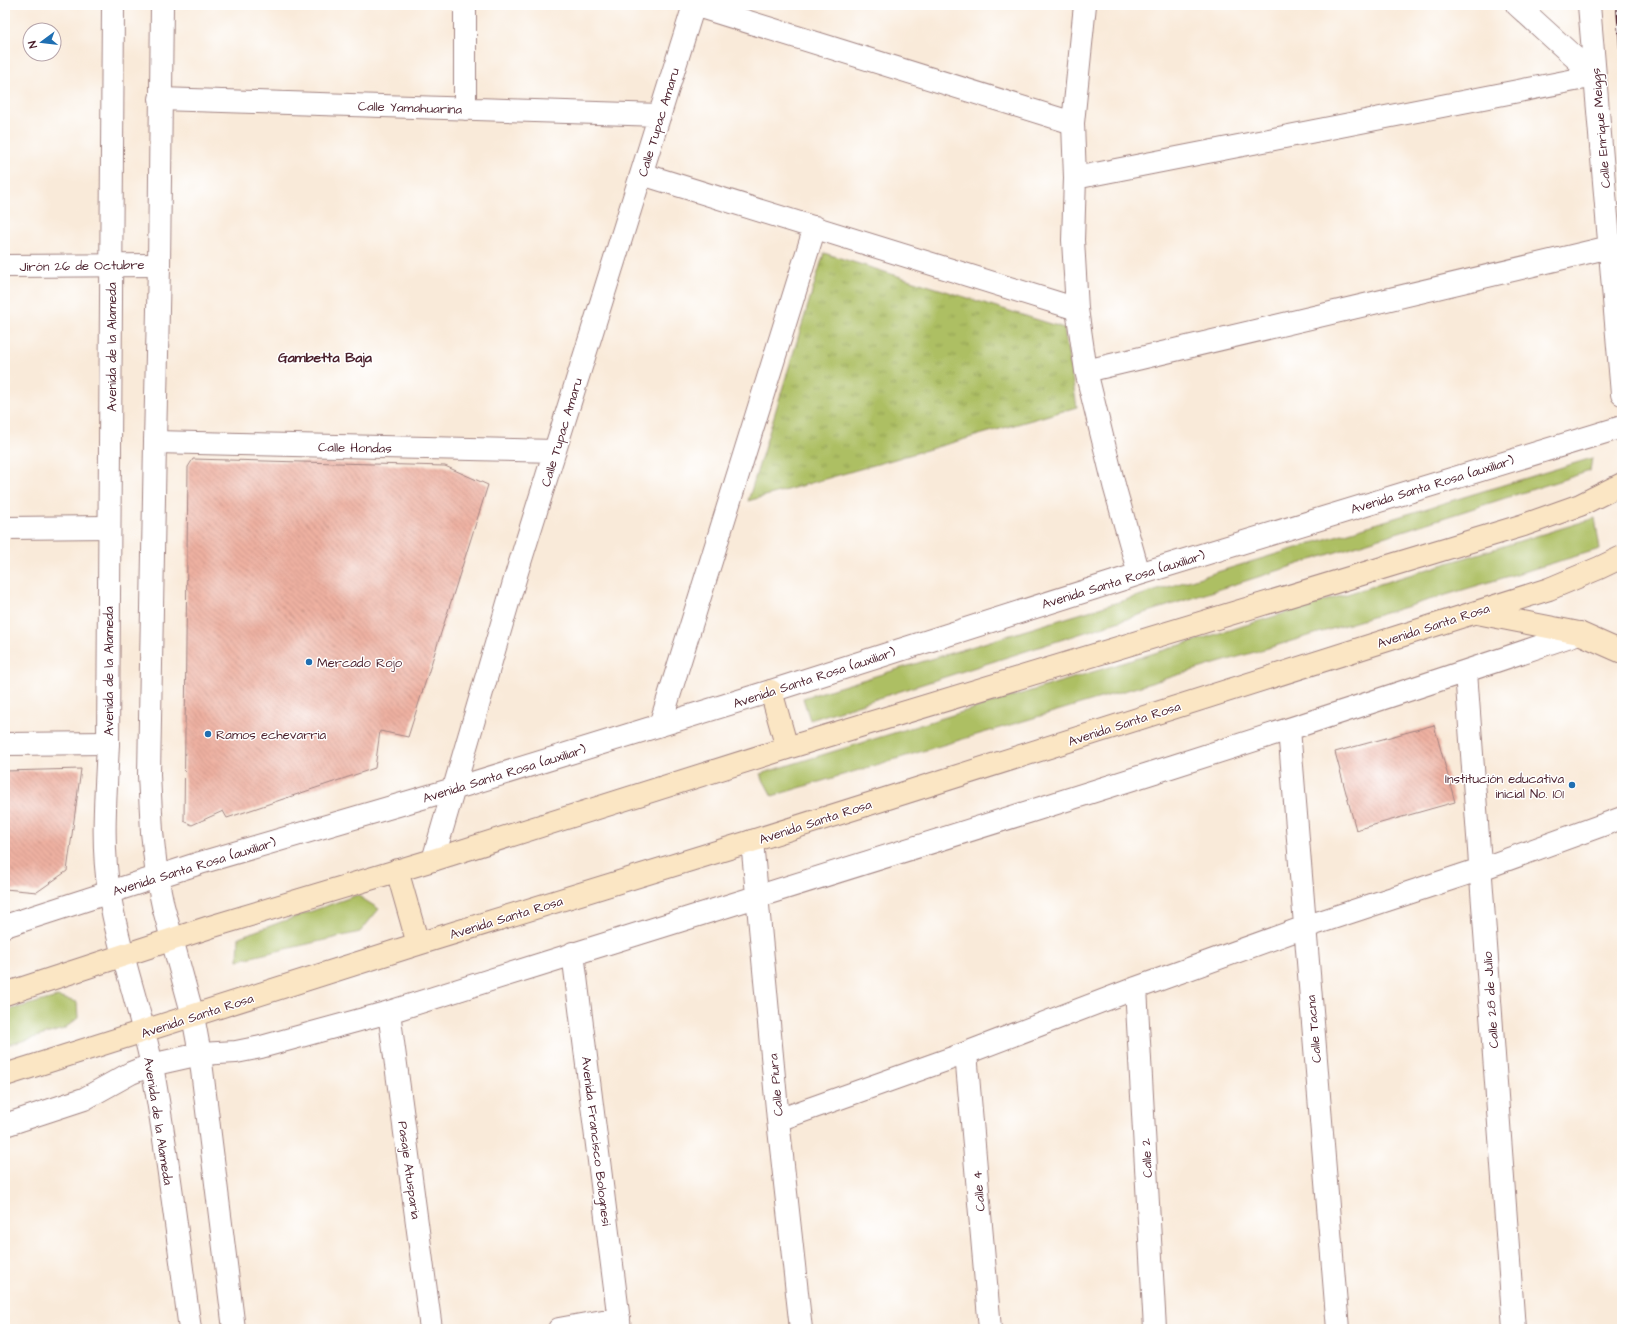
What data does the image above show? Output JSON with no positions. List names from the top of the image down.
{
  "streets": {
    "main road": ["Avenida Santa Rosa"],
    "street": [
      "Calle Yamahuarina",
      "Calle Tupac Amaru",
      "Calle Enrique Meiggs",
      "Jirón 26 de Octubre",
      "Avenida de la Alameda",
      "Calle Hondas",
      "Avenida Santa Rosa (auxiliar)",
      "Calle 28 de Julio",
      "Calle Tacna",
      "Calle Piura",
      "Avenida Francisco Bolognesi",
      "Calle 2",
      "Pasaje Atusparia",
      "Calle 4"
    ]
  },
  "crossings": [
    ["Calle Yamahuarina", "Calle Tupac Amaru"],
    ["Calle Tupac Amaru", "Calle Hondas"],
    ["Calle Tupac Amaru", "Avenida Santa Rosa (auxiliar)"],
    ["Jirón 26 de Octubre", "Avenida de la Alameda"],
    ["Avenida de la Alameda", "Avenida Santa Rosa (auxiliar)"],
    ["Avenida de la Alameda", "Avenida Santa Rosa"],
    ["Avenida Santa Rosa", "Calle Piura"]
  ],
  "districts": ["Gambetta Baja"],
  "places": ["Mercado Rojo", "Ramos echevarria", "Institución educativa inicial No. 101"],
  "north": "left"
}
